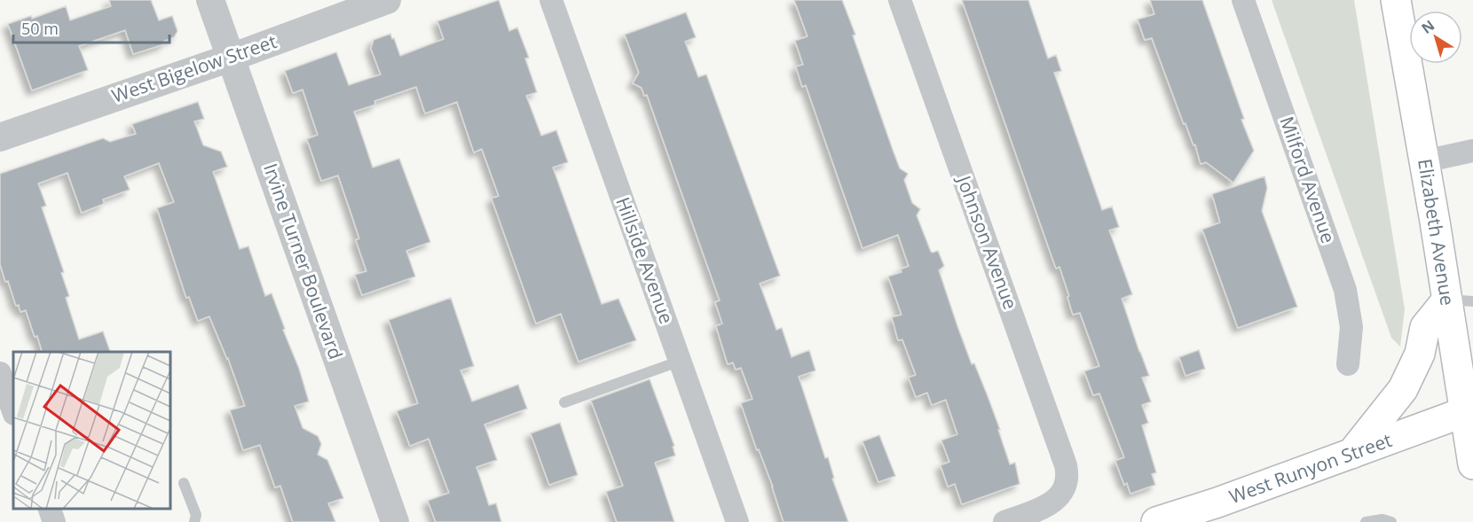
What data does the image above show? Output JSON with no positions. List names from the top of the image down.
{
  "streets": {
    "main road": ["Elizabeth Avenue", "West Runyon Street"],
    "street": [
      "West Bigelow Street",
      "Milford Avenue",
      "Johnson Avenue",
      "Hillside Avenue",
      "Irvine Turner Boulevard"
    ]
  },
  "crossings": [
    ["West Bigelow Street", "Irvine Turner Boulevard"],
    ["Elizabeth Avenue", "West Runyon Street"]
  ],
  "scale_bar": "50 m",
  "north": "top left"
}
